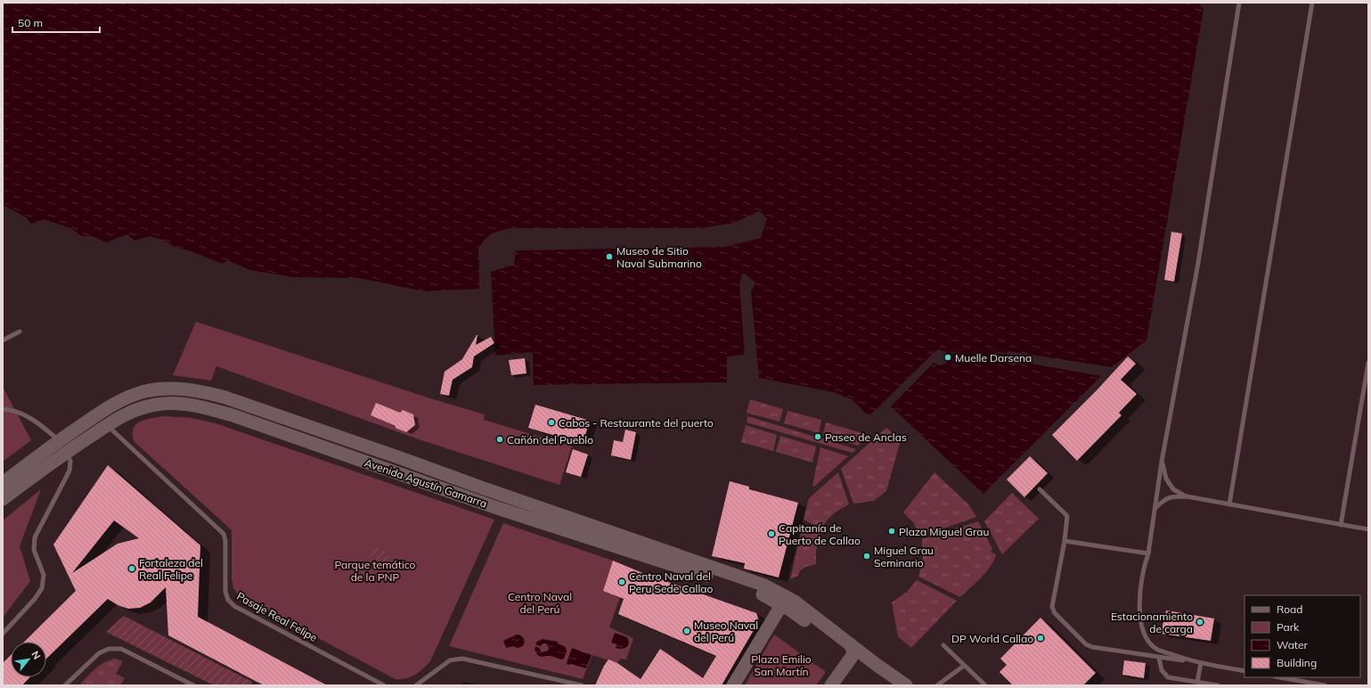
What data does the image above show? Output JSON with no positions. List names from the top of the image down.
{
  "streets": {
    "main road": ["Avenida Agustín Gamarra"],
    "lane": ["Pasaje Real Felipe"]
  },
  "crossings": [
    ["Avenida Agustín Gamarra", "Pasaje Real Felipe"]
  ],
  "parks": ["Parque temático de la PNP", "Centro Naval del Perú", "Plaza Emilio San Martín"],
  "places": [
    "Museo de Sitio Naval Submarino",
    "Muelle Darsena",
    "Cabos - Restaurante del puerto",
    "Paseo de Anclas",
    "Cañón del Pueblo",
    "Plaza Miguel Grau",
    "Capitanía de Puerto de Callao",
    "Miguel Grau Seminario",
    "Fortaleza del Real Felipe",
    "Centro Naval del Peru Sede Callao",
    "Estacionamiento de carga",
    "Museo Naval del Perú",
    "DP World Callao"
  ],
  "legend": [
    "Road",
    "Park",
    "Water",
    "Building"
  ],
  "scale_bar": "50 m",
  "north": "top right"
}
